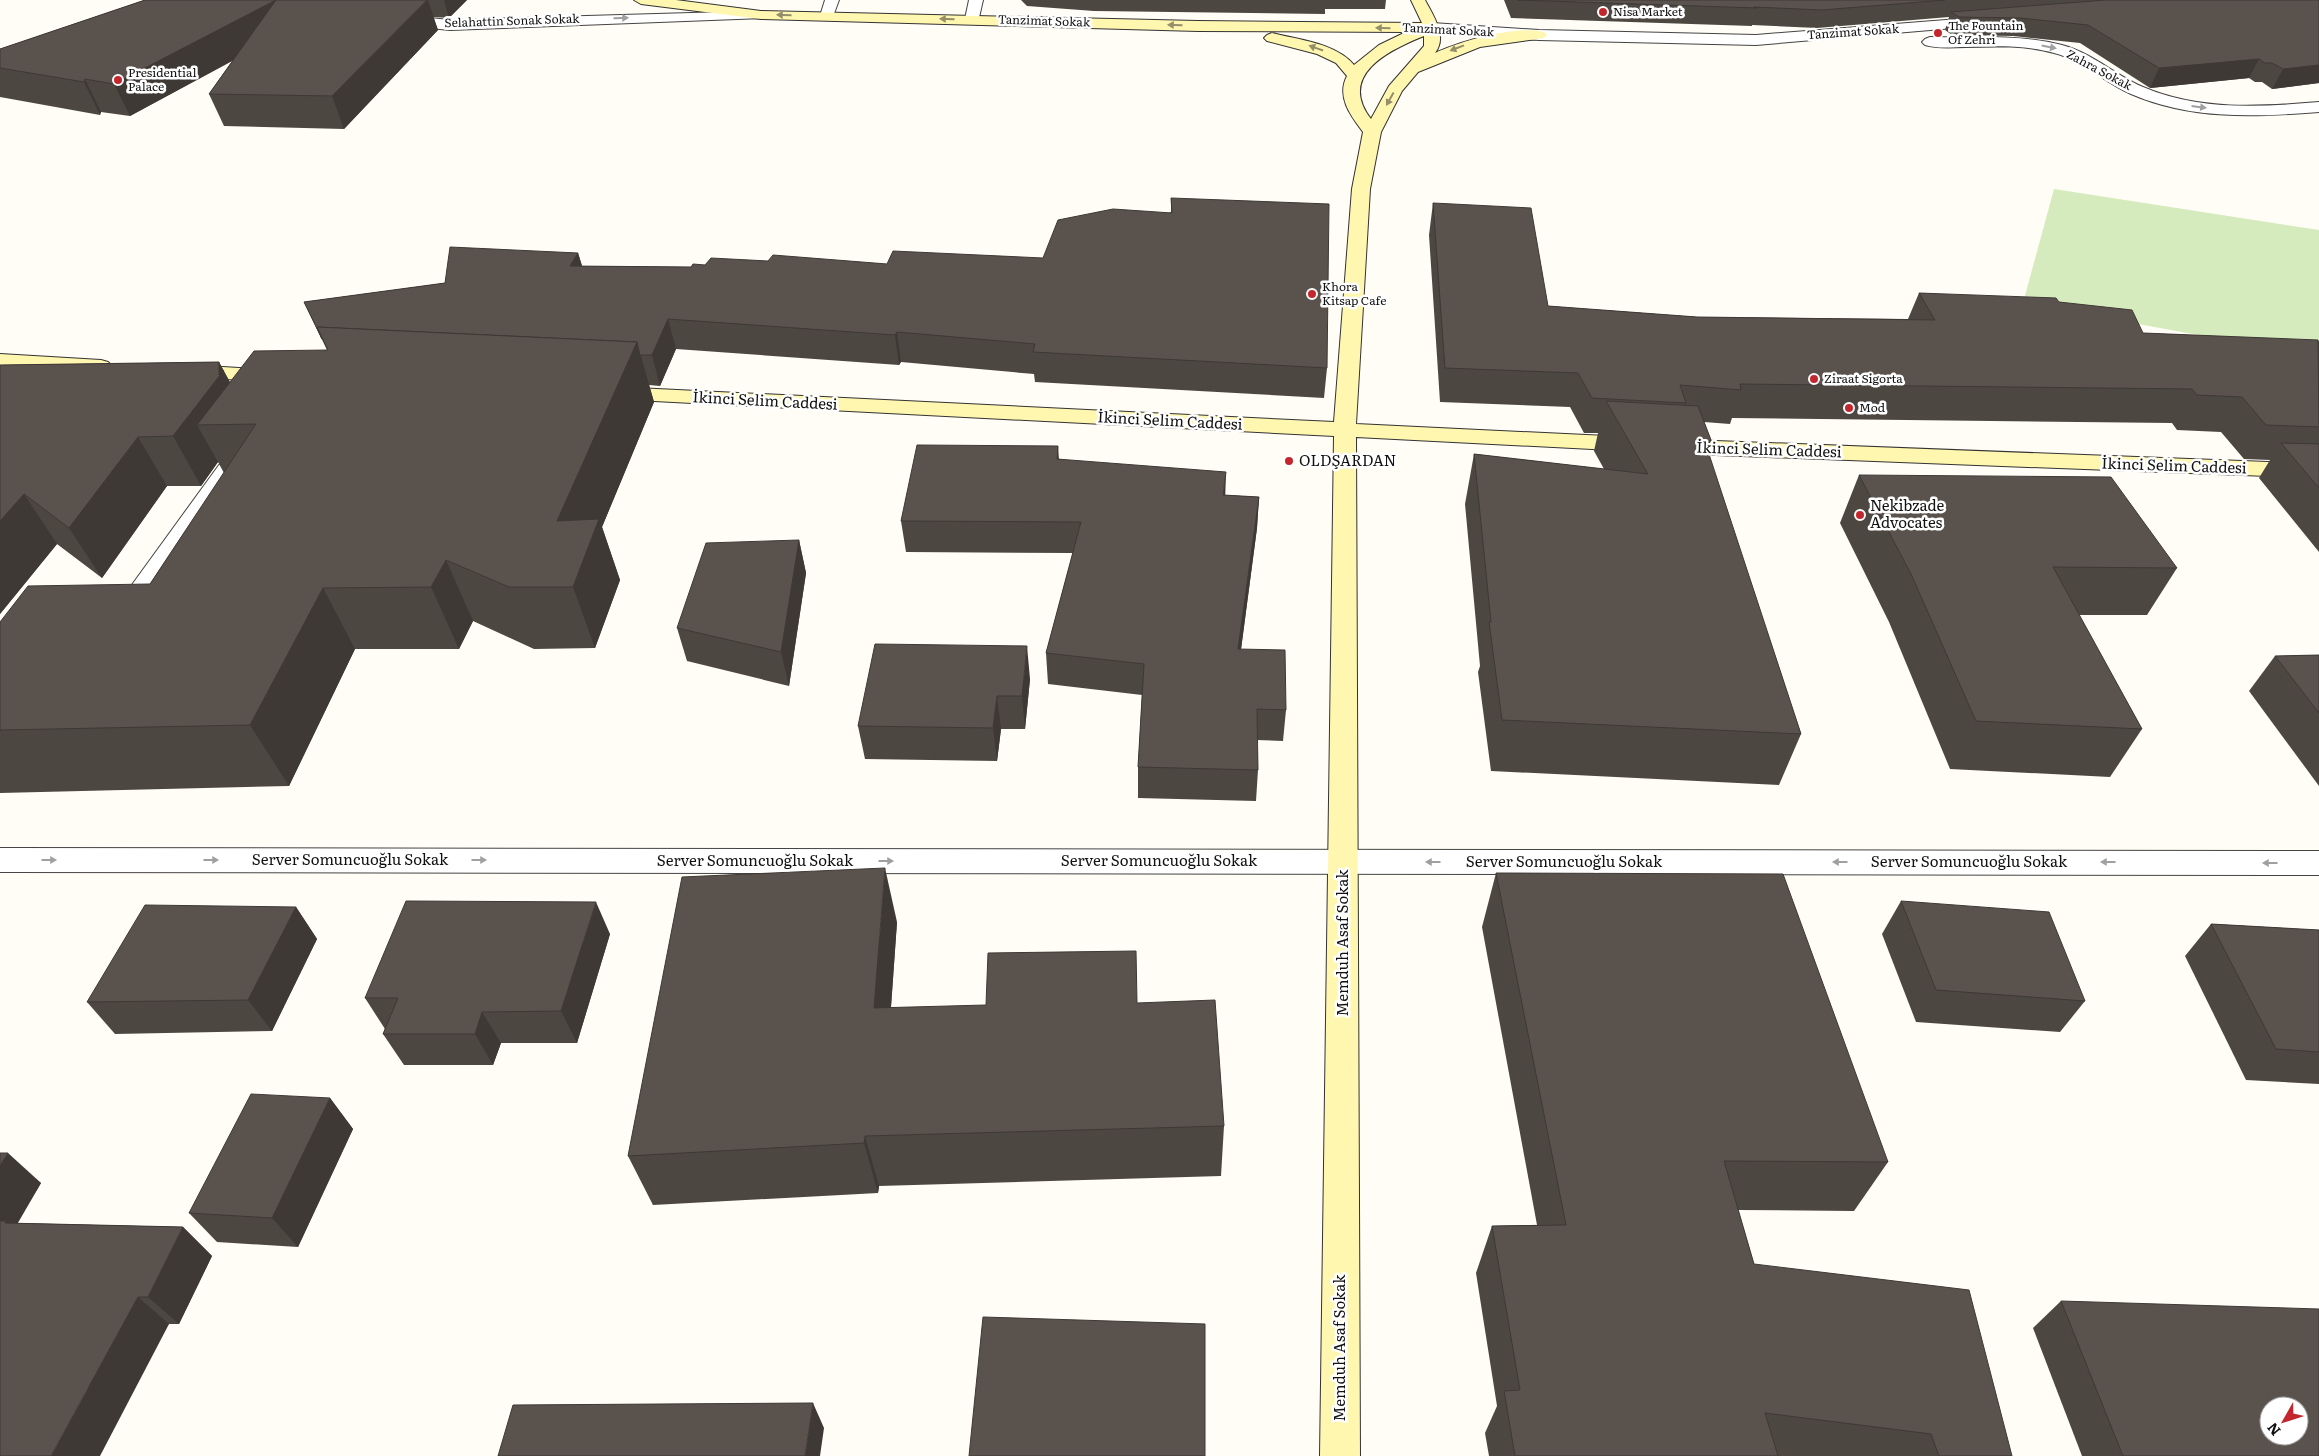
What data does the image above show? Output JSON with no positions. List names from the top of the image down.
{
  "streets": {
    "street": [
      "Selahattin Sonak Sokak",
      "Tanzimat Sokak",
      "Zahra Sokak",
      "İkinci Selim Caddesi",
      "Server Somuncuoğlu Sokak",
      "Memduh Asaf Sokak"
    ]
  },
  "crossings": [
    ["Selahattin Sonak Sokak", "Tanzimat Sokak"],
    ["Tanzimat Sokak", "Zahra Sokak"],
    ["İkinci Selim Caddesi", "Memduh Asaf Sokak"],
    ["Server Somuncuoğlu Sokak", "Memduh Asaf Sokak"]
  ],
  "one_way": ["Selahattin Sonak Sokak", "Tanzimat Sokak", "Zahra Sokak"],
  "places": [
    "Nisa Market",
    "The Fountain Of Zehri",
    "Presidential Palace",
    "Khora Kitsap Cafe",
    "Ziraat Sigorta",
    "Mod",
    "OLDŞARDAN",
    "Nekibzade Advocates"
  ],
  "north": "bottom left"
}
